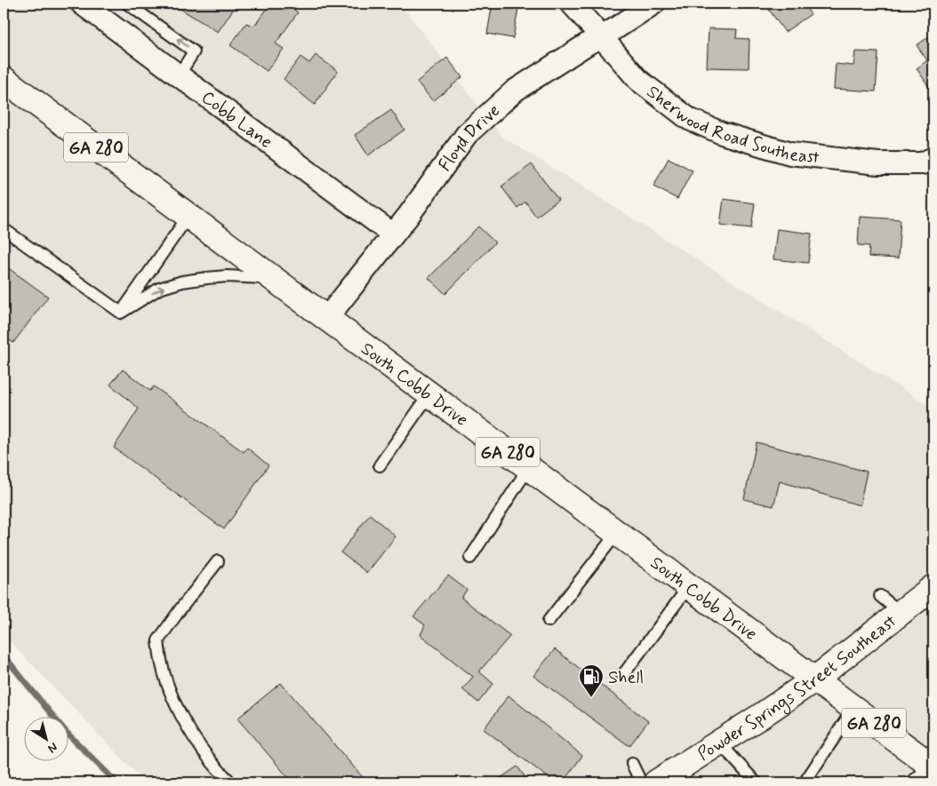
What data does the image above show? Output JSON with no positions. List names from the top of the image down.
{
  "streets": {
    "main road": ["GA 280", "South Cobb Drive", "Powder Springs Street Southeast"],
    "street": ["Cobb Lane", "Sherwood Road Southeast", "Floyd Drive"]
  },
  "crossings": [
    ["Cobb Lane", "Floyd Drive"],
    ["Sherwood Road Southeast", "Floyd Drive"],
    ["Floyd Drive", "South Cobb Drive"],
    ["South Cobb Drive", "Powder Springs Street Southeast"]
  ],
  "places": {
    "fuel station": ["Shell"]
  },
  "north": "bottom right"
}
